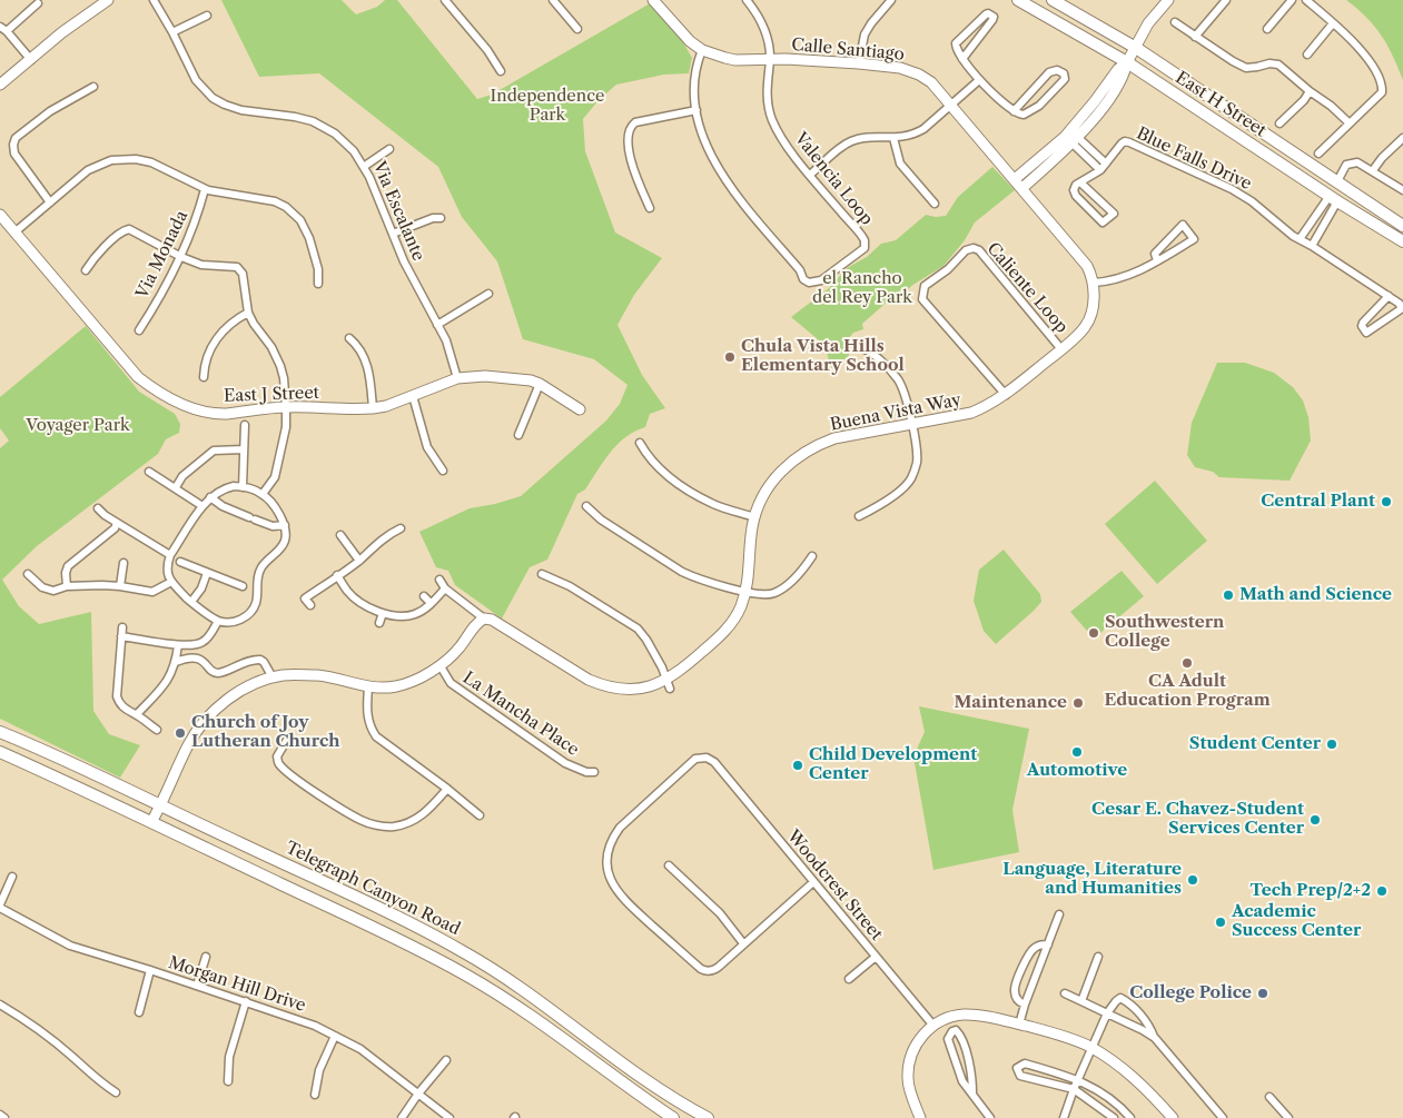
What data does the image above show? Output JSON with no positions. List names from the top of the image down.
{
  "streets": {
    "main road": ["East H Street", "Telegraph Canyon Road"],
    "street": [
      "Calle Santiago",
      "Blue Falls Drive",
      "Valencia Loop",
      "Via Escalante",
      "Via Monada",
      "Caliente Loop",
      "East J Street",
      "Buena Vista Way",
      "La Mancha Place",
      "Woodcrest Street",
      "Morgan Hill Drive"
    ]
  },
  "crossings": [
    ["Calle Santiago", "Valencia Loop"],
    ["Via Escalante", "East J Street"],
    ["Caliente Loop", "Buena Vista Way"]
  ],
  "parks": ["Independence Park", "el Rancho del Rey Park", "Voyager Park"],
  "places": [
    "Chula Vista Hills Elementary School",
    "Central Plant",
    "Math and Science",
    "Southwestern College",
    "CA Adult Education Program",
    "Maintenance",
    "Church of Joy Lutheran Church",
    "Student Center",
    "Automotive",
    "Child Development Center",
    "Cesar E. Chavez-Student Services Center",
    "Language, Literature and Humanities",
    "Tech Prep/2+2",
    "Academic Success Center",
    "College Police"
  ]
}
